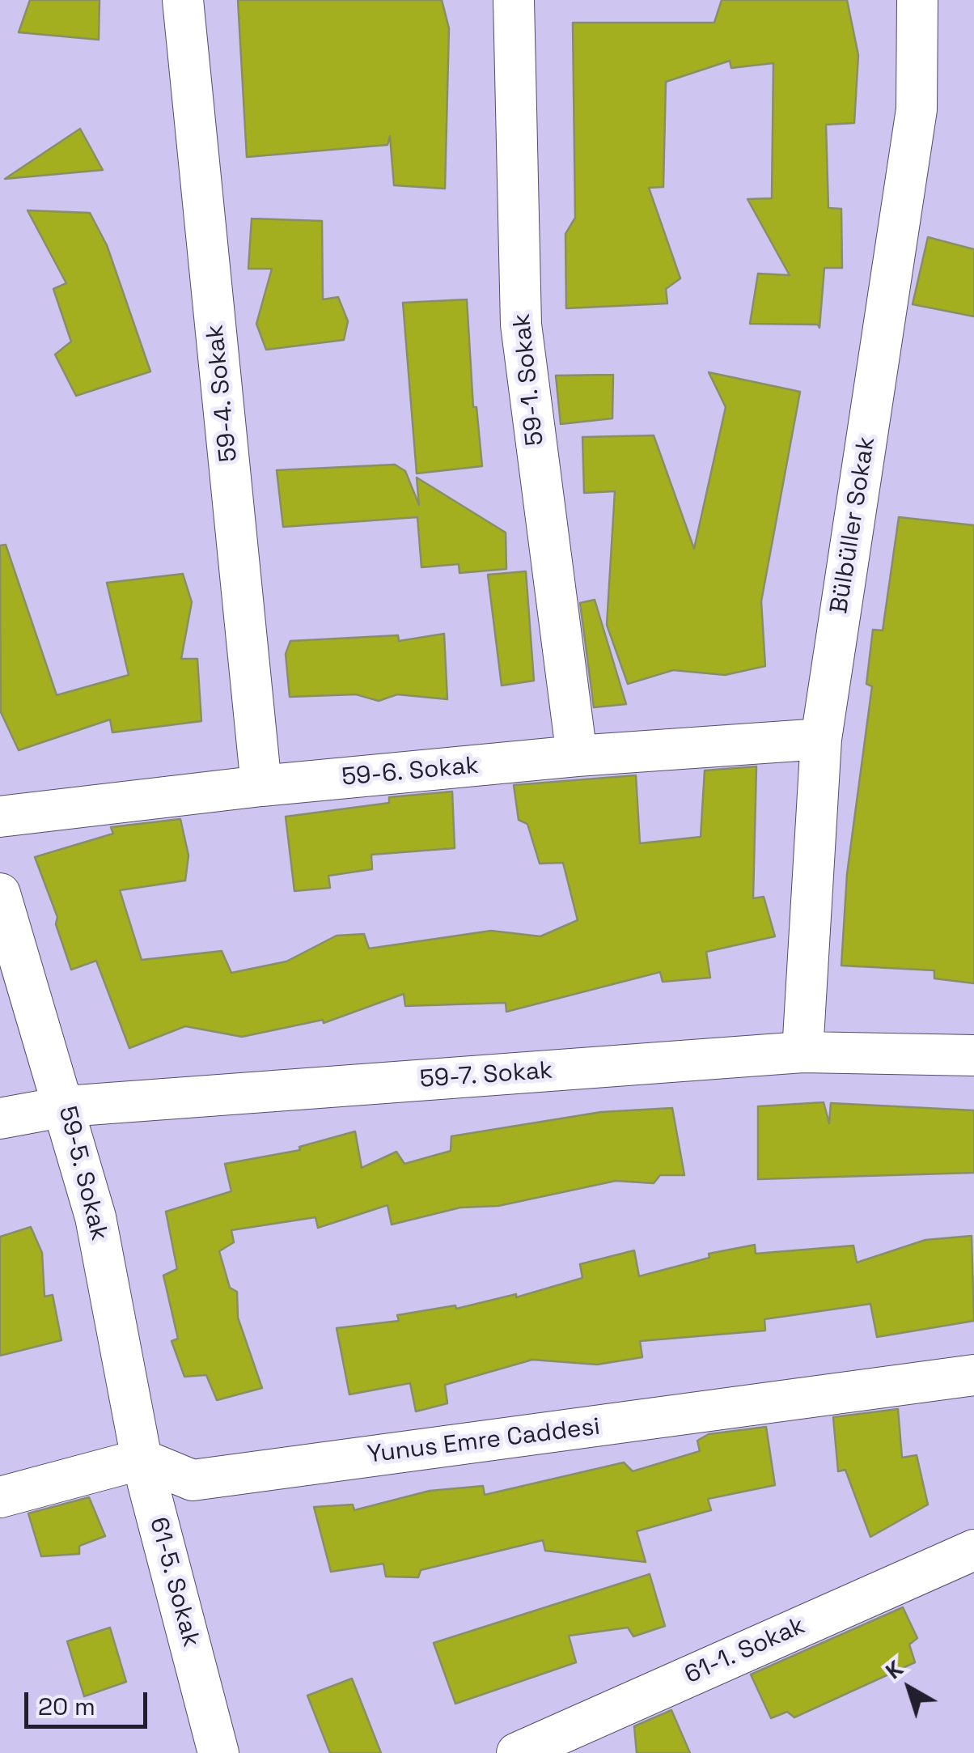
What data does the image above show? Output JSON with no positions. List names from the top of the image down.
{
  "streets": {
    "street": [
      "59-1. Sokak",
      "59-4. Sokak",
      "Bülbüller Sokak",
      "59-6. Sokak",
      "59-7. Sokak",
      "59-5. Sokak",
      "Yunus Emre Caddesi",
      "61-5. Sokak",
      "61-1. Sokak"
    ]
  },
  "crossings": [
    ["59-1. Sokak", "59-6. Sokak"],
    ["59-4. Sokak", "59-6. Sokak"],
    ["Bülbüller Sokak", "59-6. Sokak"],
    ["Bülbüller Sokak", "59-7. Sokak"],
    ["59-7. Sokak", "59-5. Sokak"],
    ["59-5. Sokak", "Yunus Emre Caddesi"],
    ["59-5. Sokak", "61-5. Sokak"],
    ["Yunus Emre Caddesi", "61-5. Sokak"]
  ],
  "scale_bar": "20 m",
  "north": "top left"
}
